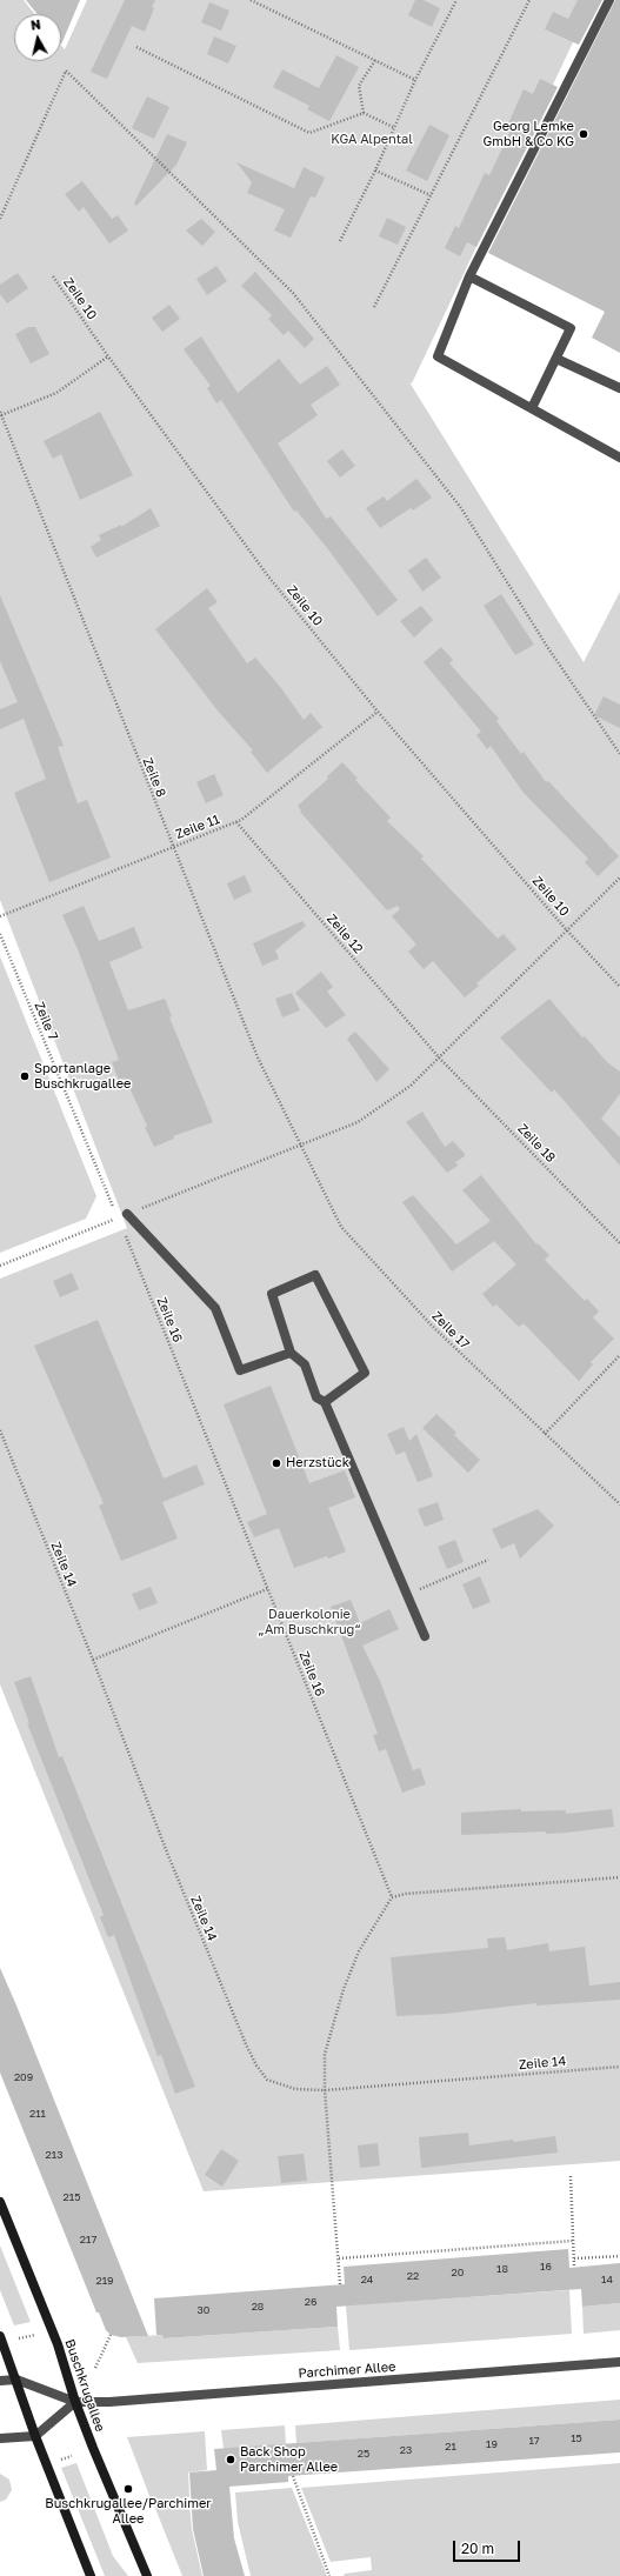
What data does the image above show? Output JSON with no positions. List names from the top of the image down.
{
  "streets": {
    "main road": ["Buschkrugallee"],
    "street": ["Parchimer Allee"],
    "path": [
      "Zeile 10",
      "Zeile 8",
      "Zeile 11",
      "Zeile 12",
      "Zeile 7",
      "Zeile 18",
      "Zeile 16",
      "Zeile 17",
      "Zeile 14"
    ]
  },
  "crossings": [
    ["Zeile 10", "Zeile 11"],
    ["Zeile 8", "Zeile 11"],
    ["Zeile 8", "Zeile 17"],
    ["Zeile 11", "Zeile 12"],
    ["Zeile 12", "Zeile 18"],
    ["Parchimer Allee", "Buschkrugallee"]
  ],
  "parks": ["KGA Alpental", "Dauerkolonie „Am Buschkrug“"],
  "places": [
    "Georg Lemke GmbH & Co KG",
    "Sportanlage Buschkrugallee",
    "Herzstück",
    "Back Shop Parchimer Allee",
    "Buschkrugallee/Parchimer Allee"
  ],
  "house_numbers": [
    "209",
    "211",
    "213",
    "215",
    "217",
    "16",
    "18",
    "20",
    "22",
    "24",
    "14",
    "219",
    "26",
    "28",
    "30",
    "15",
    "17",
    "19",
    "21",
    "23",
    "25"
  ],
  "scale_bar": "20 m",
  "north": "top"
}
